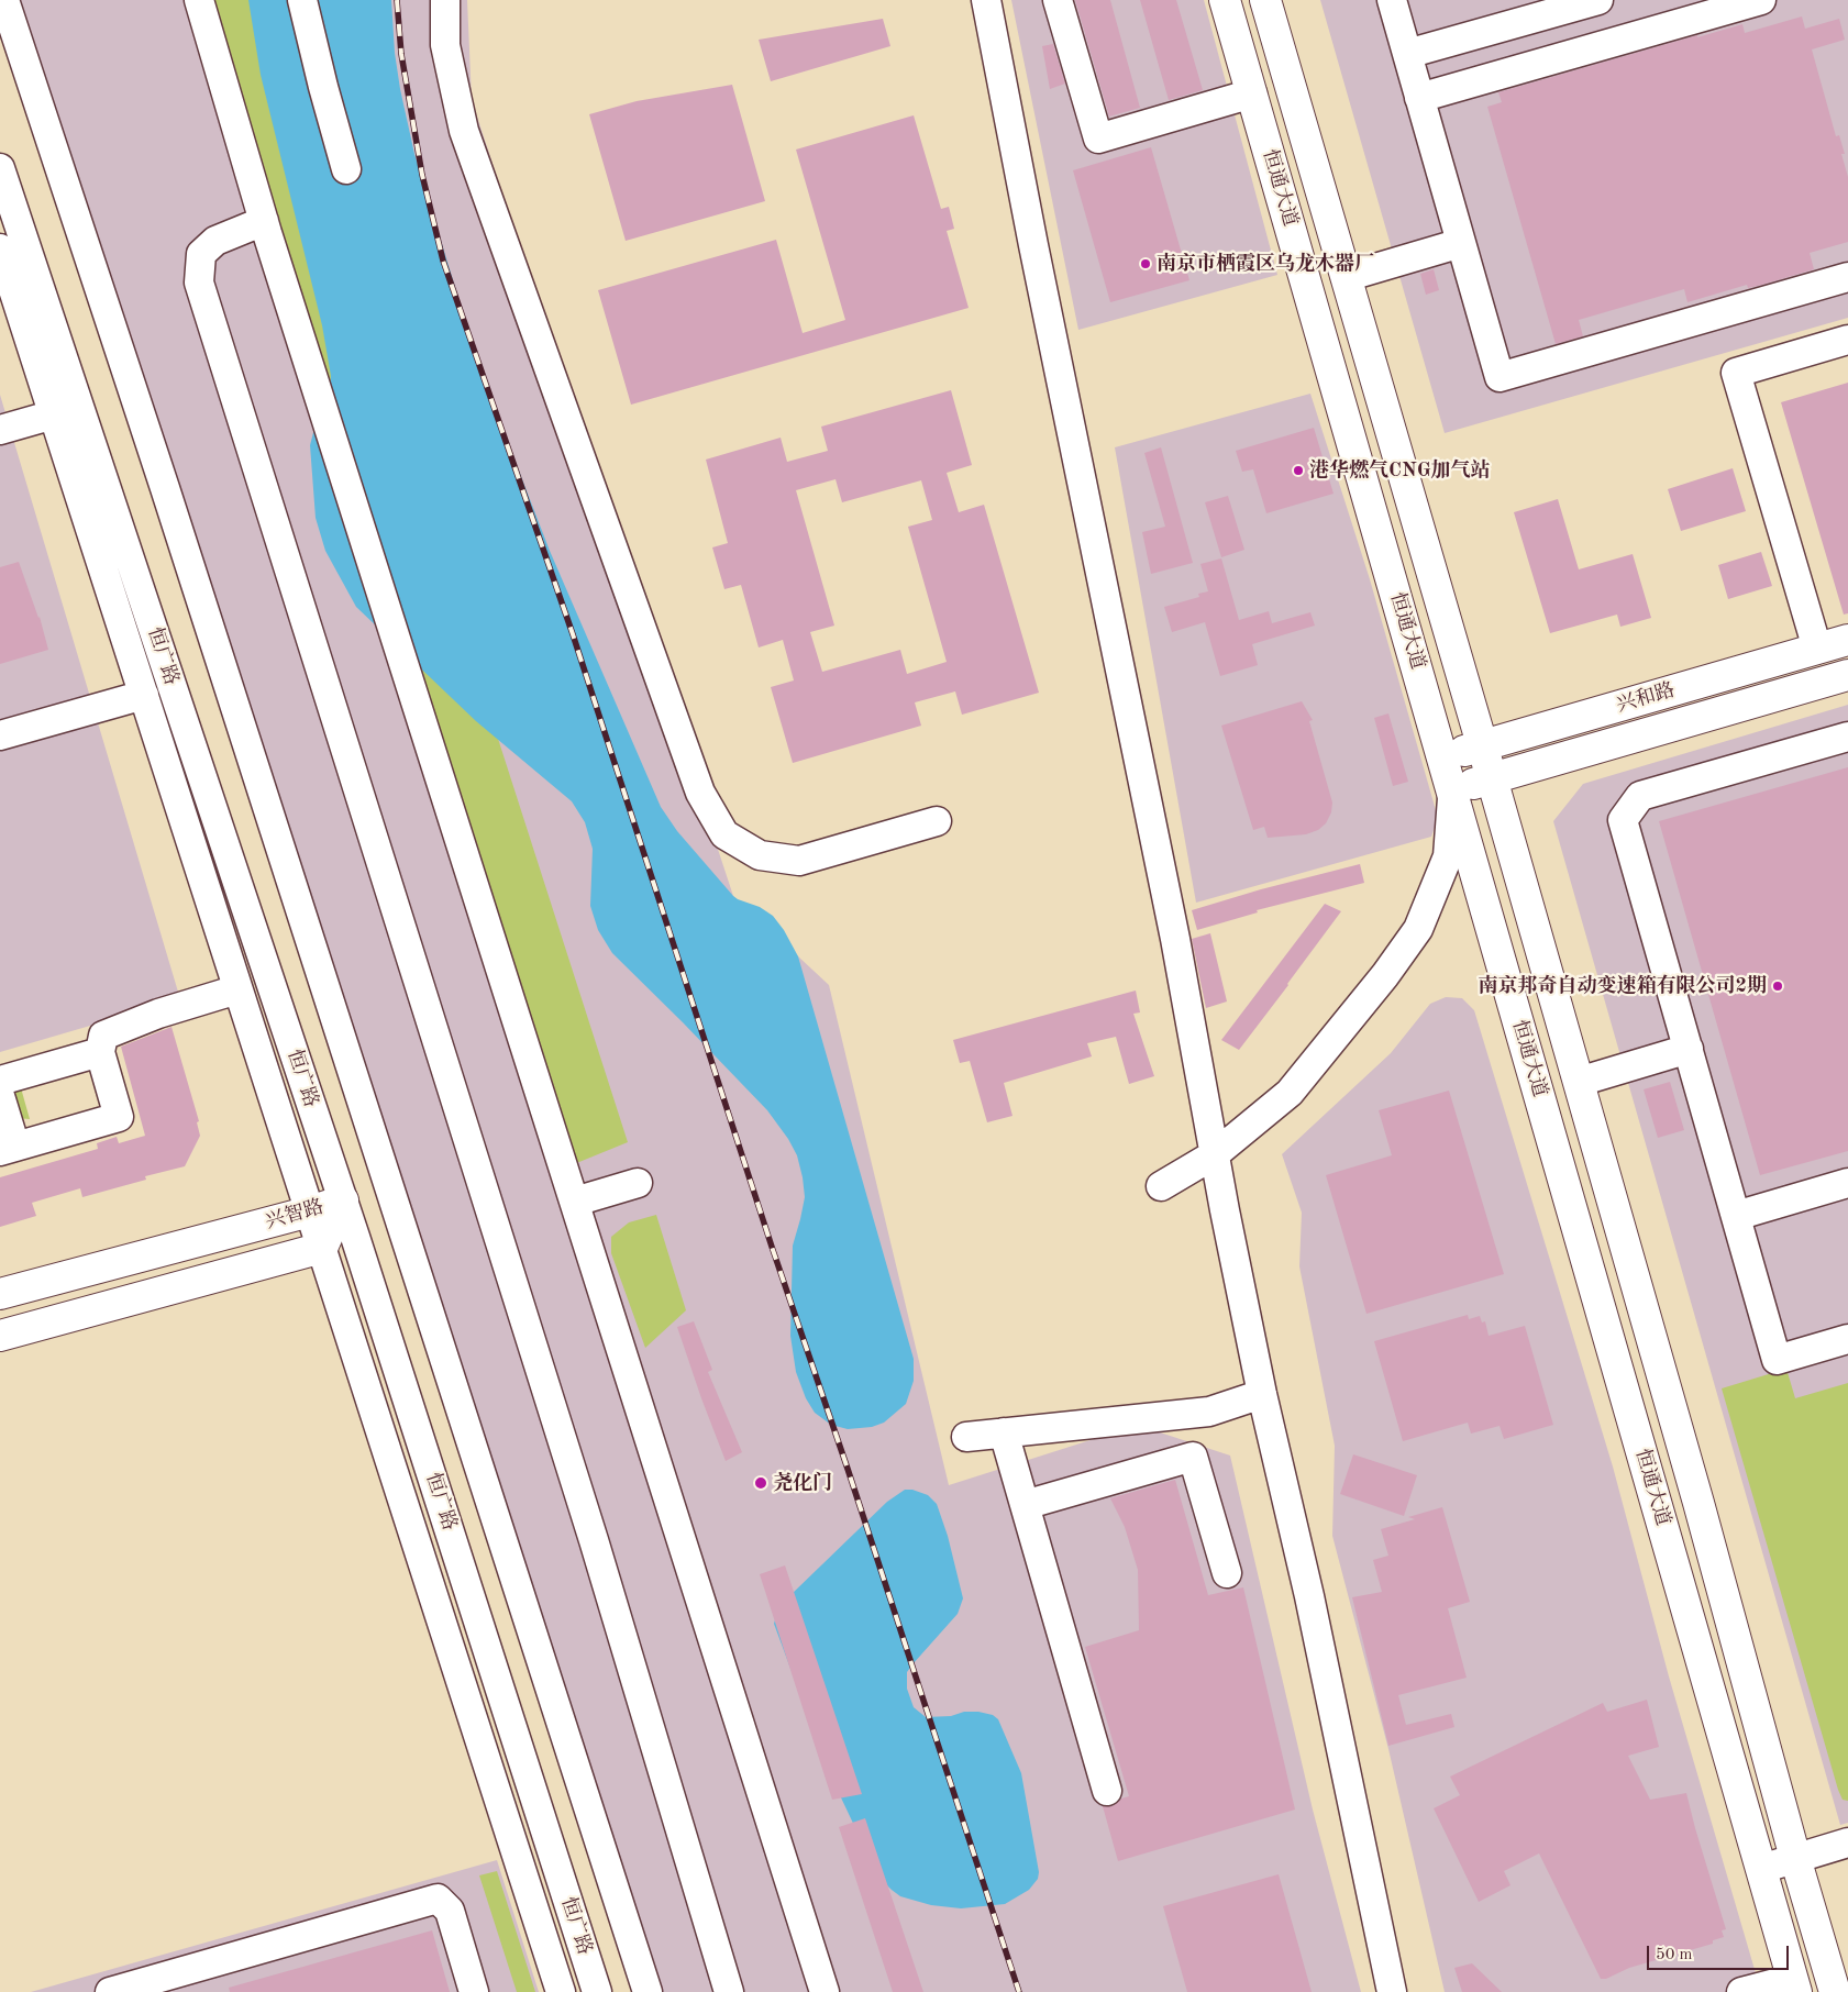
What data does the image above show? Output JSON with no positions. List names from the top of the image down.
{
  "streets": {
    "main road": ["恒通大道", "兴和路", "兴智路"],
    "street": ["恒广路"]
  },
  "crossings": [
    ["恒通大道", "兴和路"],
    ["恒广路", "兴智路"]
  ],
  "places": [
    "南京市栖霞区乌龙木器厂",
    "港华燃气CNG加气站",
    "南京邦奇自动变速箱有限公司2期",
    "尧化门"
  ],
  "scale_bar": "50 m"
}
